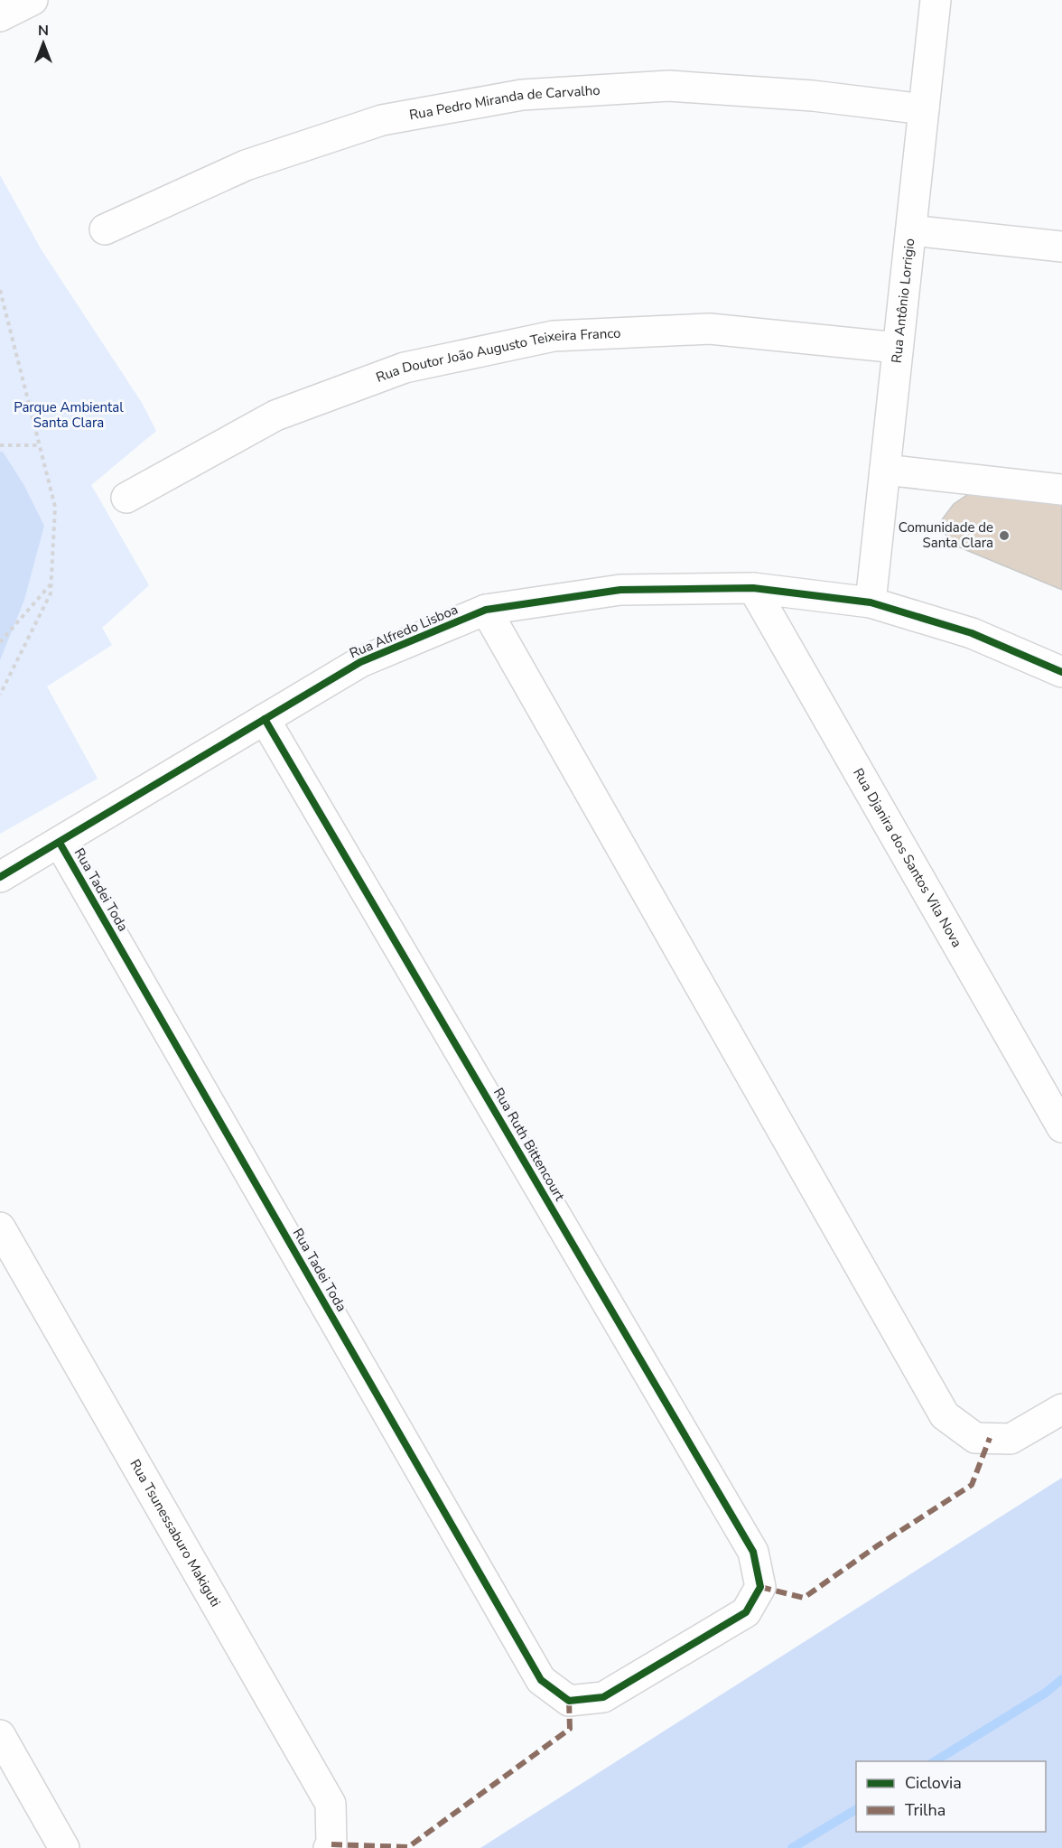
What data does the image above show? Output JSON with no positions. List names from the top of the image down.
{
  "streets": {
    "street": [
      "Rua Pedro Miranda de Carvalho",
      "Rua Antônio Lorrigio",
      "Rua Doutor João Augusto Teixeira Franco",
      "Rua Alfredo Lisboa",
      "Rua Djanira dos Santos Vila Nova",
      "Rua Tadei Toda",
      "Rua Ruth Bittencourt",
      "Rua Tsunessaburo Makiguti"
    ]
  },
  "crossings": [
    ["Rua Pedro Miranda de Carvalho", "Rua Antônio Lorrigio"],
    ["Rua Antônio Lorrigio", "Rua Doutor João Augusto Teixeira Franco"],
    ["Rua Antônio Lorrigio", "Rua Alfredo Lisboa"],
    ["Rua Alfredo Lisboa", "Rua Djanira dos Santos Vila Nova"],
    ["Rua Alfredo Lisboa", "Rua Tadei Toda"],
    ["Rua Alfredo Lisboa", "Rua Ruth Bittencourt"],
    ["Rua Tadei Toda", "Rua Ruth Bittencourt"]
  ],
  "parks": ["Parque Ambiental Santa Clara"],
  "places": ["Comunidade de Santa Clara"],
  "legend": ["Ciclovia", "Trilha"],
  "north": "top"
}
